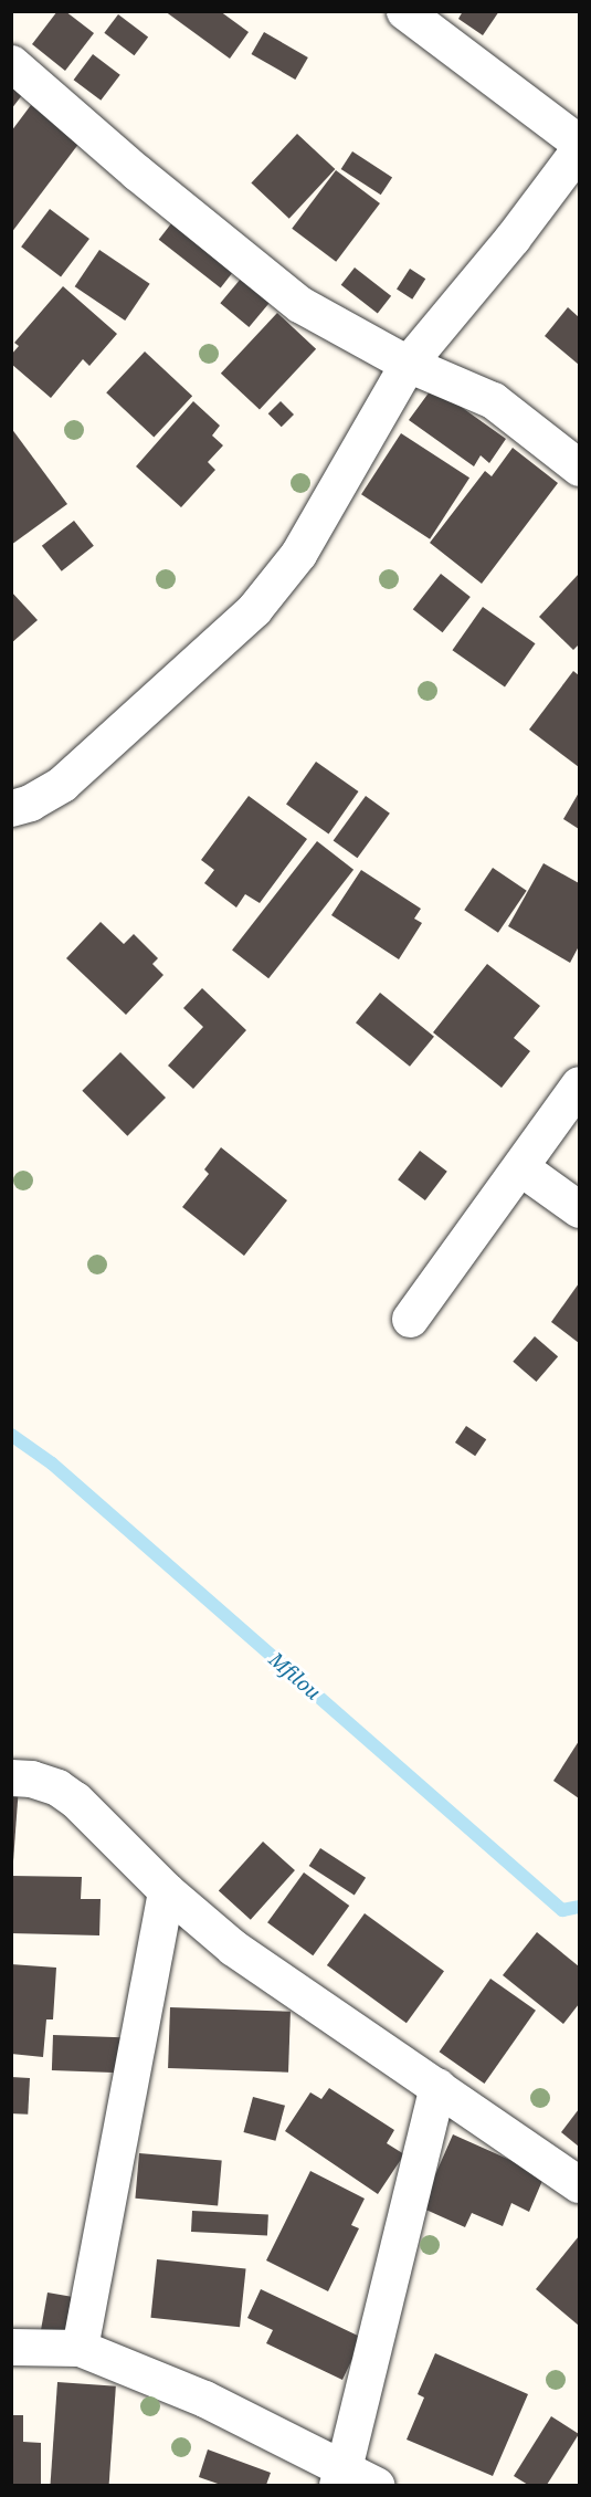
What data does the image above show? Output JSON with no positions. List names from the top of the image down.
{
  "water": ["Mfilou"]
}
